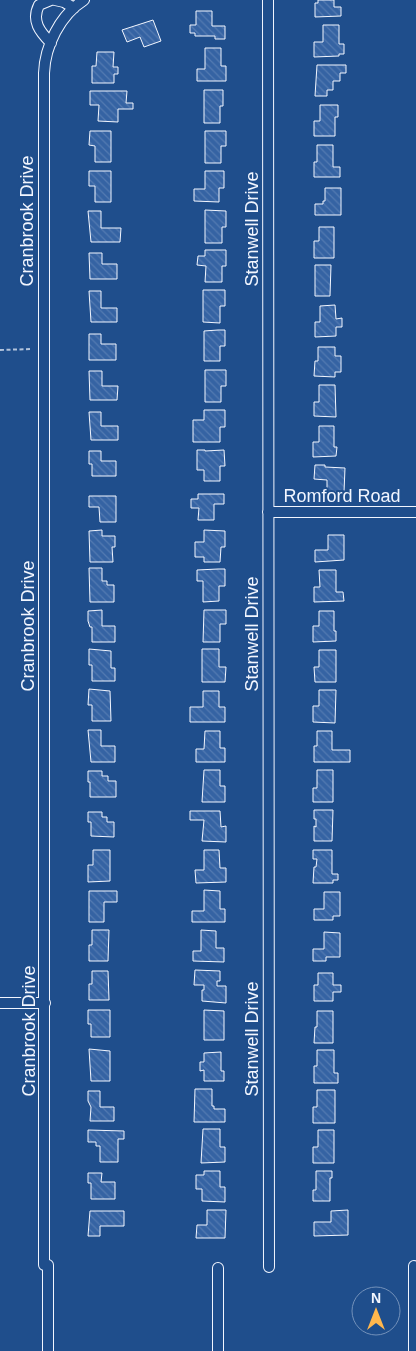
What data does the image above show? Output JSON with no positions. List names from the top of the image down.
{
  "streets": {
    "street": ["Cranbrook Drive", "Stanwell Drive", "Romford Road"]
  },
  "crossings": [
    ["Stanwell Drive", "Romford Road"]
  ],
  "north": "top"
}
